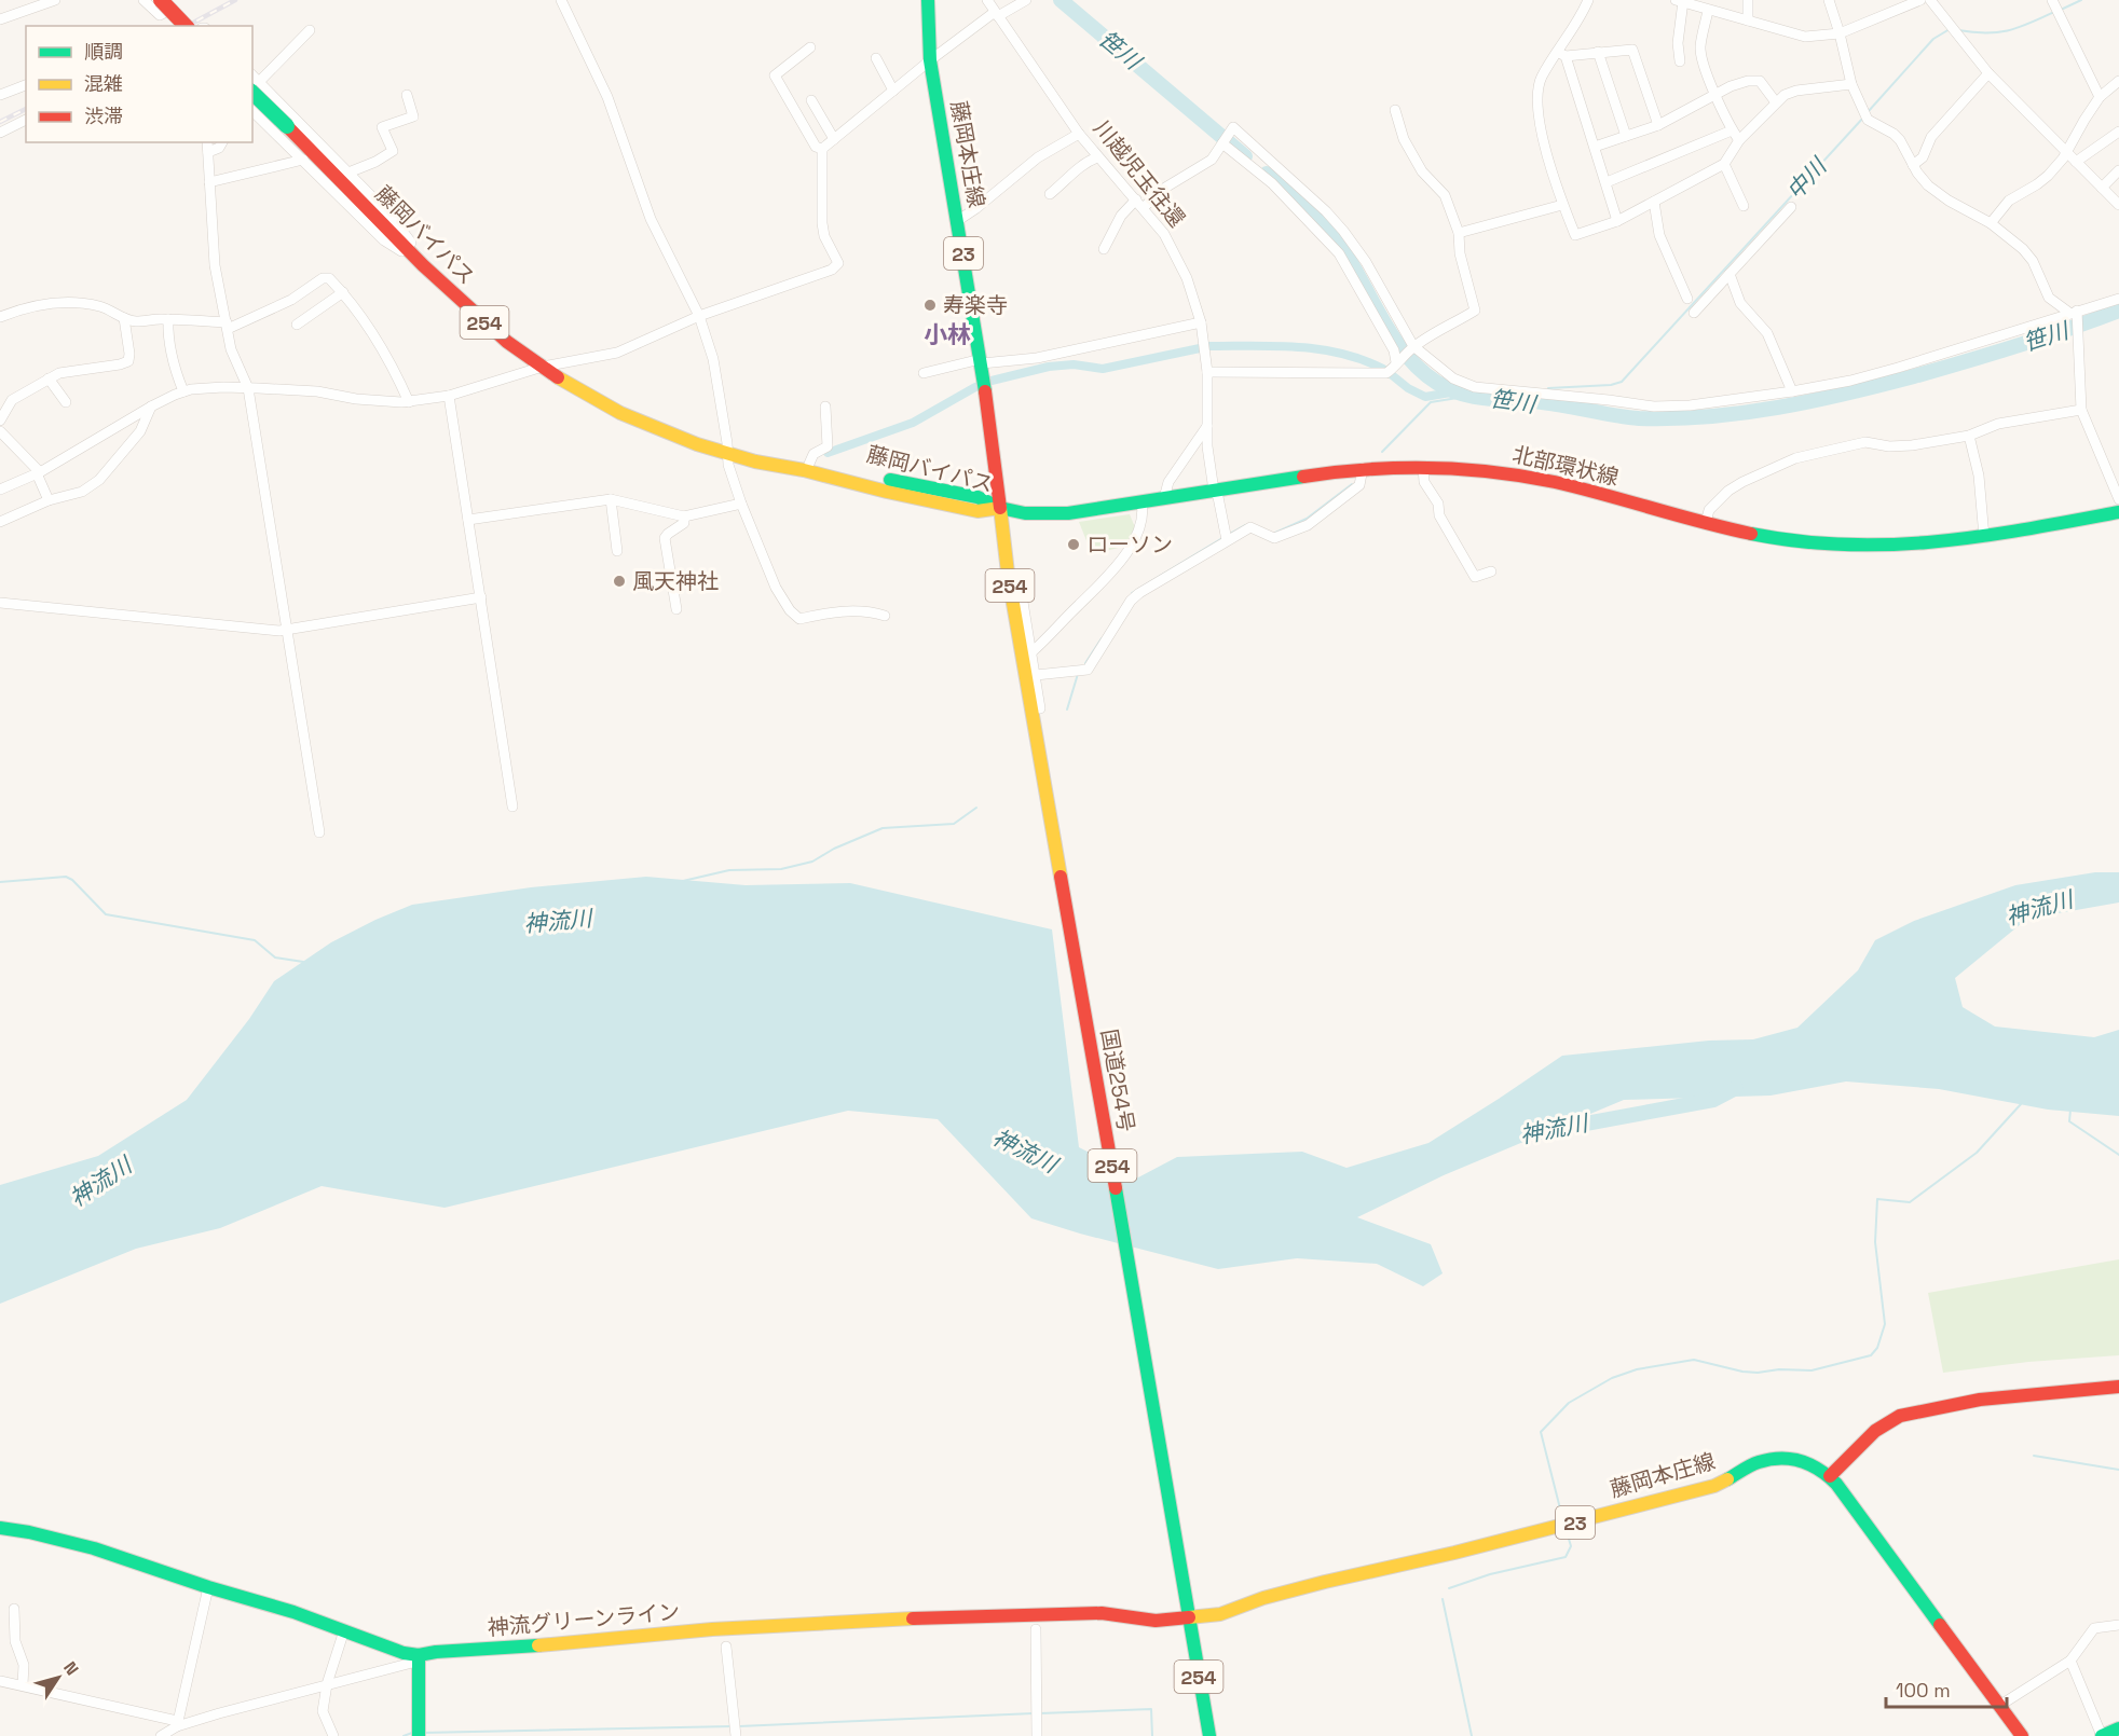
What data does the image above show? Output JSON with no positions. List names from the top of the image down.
{
  "streets": {
    "main road": [
      "藤岡本庄線",
      "藤岡バイパス",
      "23",
      "254",
      "北部環状線",
      "国道254号",
      "神流グリーンライン"
    ],
    "street": ["川越児玉往還"]
  },
  "crossings": [
    ["藤岡本庄線", "藤岡バイパス"],
    ["藤岡本庄線", "北部環状線"],
    ["藤岡本庄線", "国道254号"],
    ["藤岡本庄線", "神流グリーンライン"],
    ["川越児玉往還", "北部環状線"],
    ["藤岡バイパス", "北部環状線"],
    ["藤岡バイパス", "国道254号"],
    ["北部環状線", "国道254号"],
    ["国道254号", "神流グリーンライン"]
  ],
  "districts": ["小林"],
  "water": ["笹川", "中川", "神流川"],
  "places": ["寿楽寺", "ローソン", "風天神社"],
  "legend": ["順調", "混雑", "渋滞"],
  "scale_bar": "100 m",
  "north": "top right"
}
